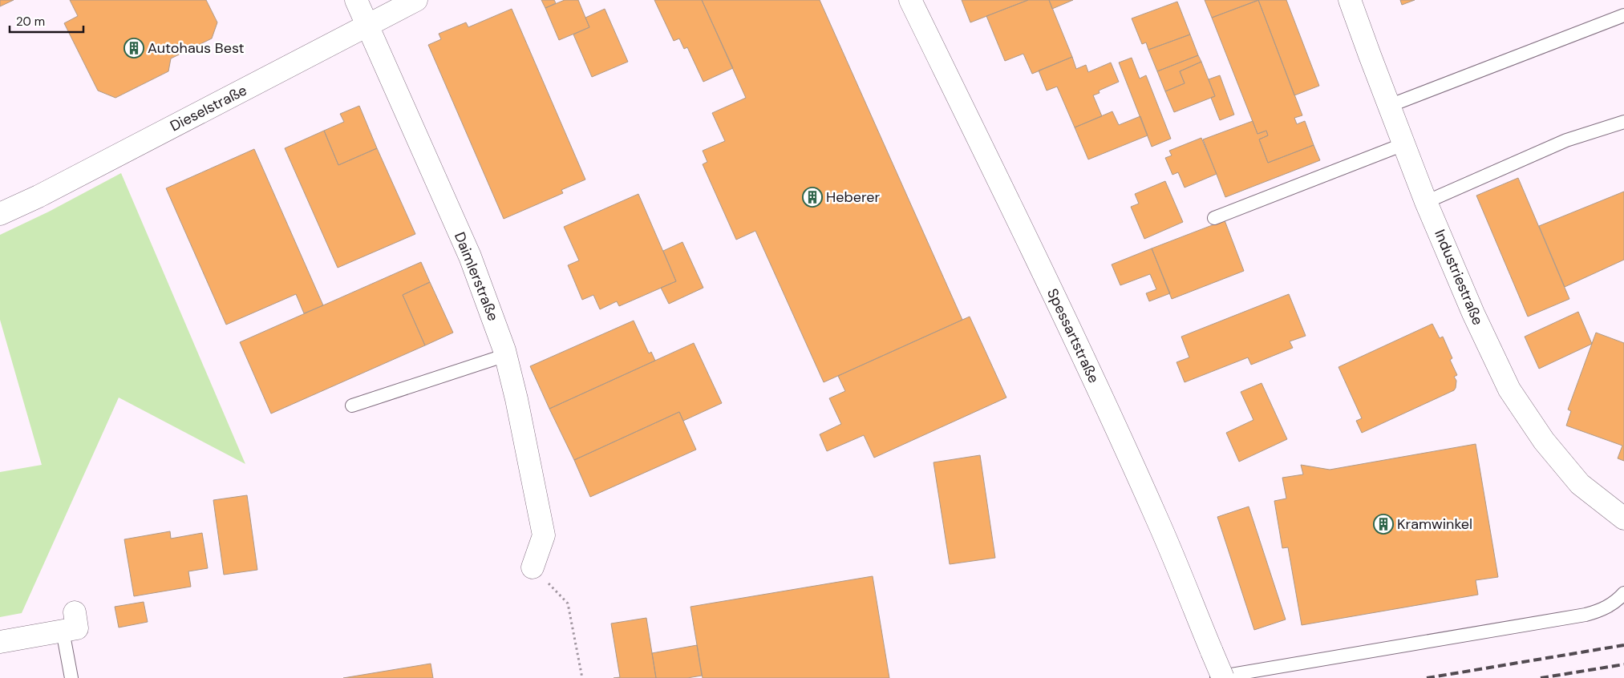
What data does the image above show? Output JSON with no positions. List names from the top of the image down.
{
  "streets": {
    "street": [
      "Dieselstraße",
      "Daimlerstraße",
      "Industriestraße",
      "Spessartstraße"
    ]
  },
  "crossings": [
    ["Dieselstraße", "Daimlerstraße"]
  ],
  "places": {
    "building": ["Autohaus Best", "Heberer", "Kramwinkel"]
  },
  "scale_bar": "20 m"
}
